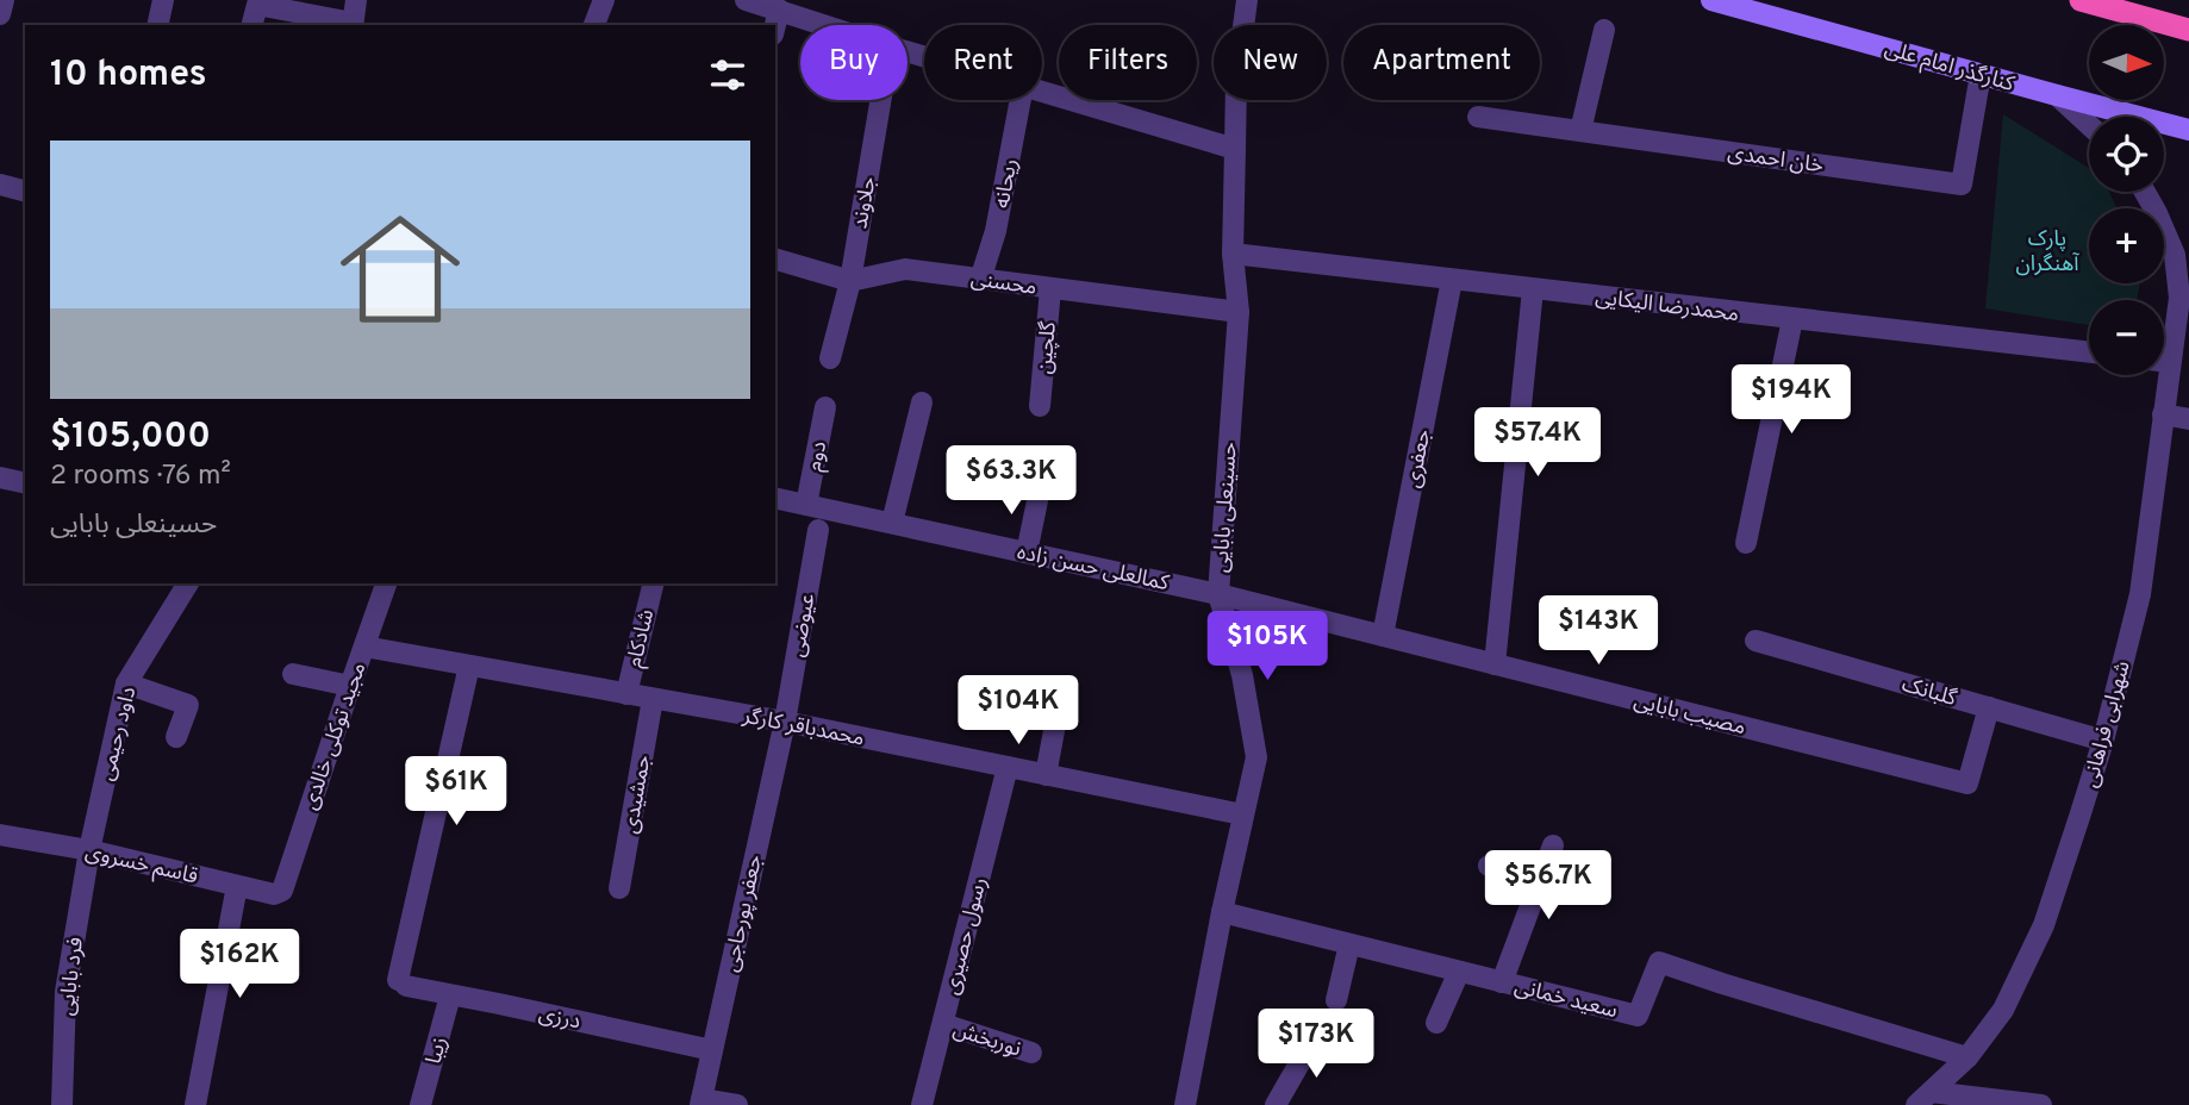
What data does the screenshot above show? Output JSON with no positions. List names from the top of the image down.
{
  "streets": {
    "main road": ["کنارگذر امام علی"],
    "street": [
      "خان احمدی",
      "ریحانه",
      "جلاوند",
      "محسنی",
      "محمدرضا الیکایی",
      "گلچین",
      "دوم",
      "جعفری",
      "حسینعلی بابایی",
      "کمالعلی حسن زاده",
      "عیوضی",
      "شادکام",
      "گلبانک",
      "مصیب بابایی",
      "شهرابی فراهانی",
      "محمدباقر کارگر",
      "داود رحیمی",
      "مجید توکلی خالدی",
      "جمشیدی",
      "قاسم خسروی",
      "جعفر پورحاجی",
      "رسول حصیری",
      "فرد بابایی",
      "سعید خمانی",
      "درزی",
      "نوربخش",
      "زیبا"
    ]
  },
  "crossings": [
    ["کنارگذر امام علی", "خان احمدی"],
    ["ریحانه", "محسنی"],
    ["جلاوند", "محسنی"],
    ["محسنی", "گلچین"],
    ["محسنی", "حسینعلی بابایی"],
    ["محمدرضا الیکایی", "جعفری"],
    ["محمدرضا الیکایی", "حسینعلی بابایی"],
    ["دوم", "کمالعلی حسن زاده"],
    ["جعفری", "مصیب بابایی"],
    ["حسینعلی بابایی", "کمالعلی حسن زاده"],
    ["حسینعلی بابایی", "مصیب بابایی"],
    ["حسینعلی بابایی", "محمدباقر کارگر"],
    ["حسینعلی بابایی", "سعید خمانی"],
    ["کمالعلی حسن زاده", "مصیب بابایی"],
    ["عیوضی", "محمدباقر کارگر"],
    ["عیوضی", "جعفر پورحاجی"],
    ["شادکام", "محمدباقر کارگر"],
    ["گلبانک", "مصیب بابایی"],
    ["گلبانک", "شهرابی فراهانی"],
    ["شهرابی فراهانی", "سعید خمانی"],
    ["محمدباقر کارگر", "مجید توکلی خالدی"],
    ["محمدباقر کارگر", "جمشیدی"],
    ["محمدباقر کارگر", "جعفر پورحاجی"],
    ["محمدباقر کارگر", "رسول حصیری"],
    ["محمدباقر کارگر", "درزی"],
    ["داود رحیمی", "قاسم خسروی"],
    ["داود رحیمی", "فرد بابایی"],
    ["مجید توکلی خالدی", "قاسم خسروی"],
    ["قاسم خسروی", "فرد بابایی"],
    ["جعفر پورحاجی", "درزی"],
    ["رسول حصیری", "نوربخش"],
    ["درزی", "زیبا"]
  ],
  "parks": ["پارک آهنگران"],
  "north": "right",
  "page": {
    "map_buttons": ["+", "−"],
    "chip": [
      "Buy",
      "Rent",
      "Filters",
      "New",
      "Apartment"
    ],
    "heading": "10 homes",
    "list": [
      {
        "name": "$105,000",
        "note": "2 rooms · 76 m² · حسینعلی بابایی"
      }
    ],
    "price": [
      "$194K",
      "$57.4K",
      "$63.3K",
      "$143K",
      "$105K",
      "$104K",
      "$61K",
      "$56.7K",
      "$162K",
      "$173K"
    ]
  }
}
